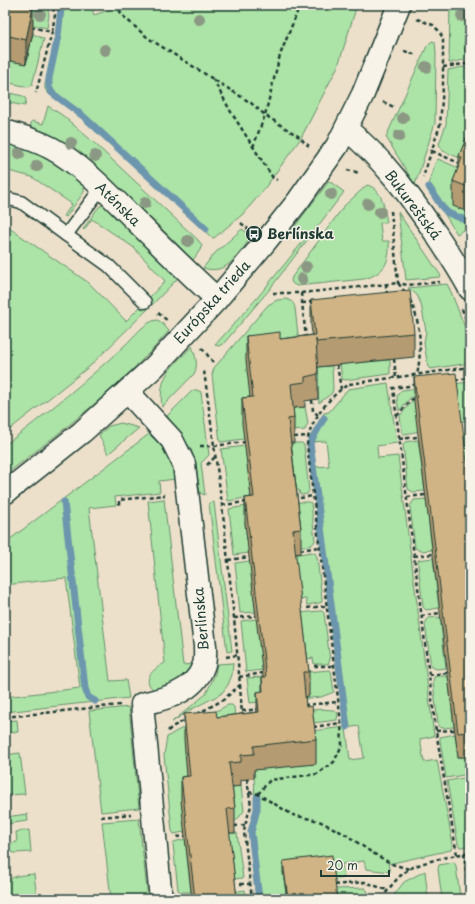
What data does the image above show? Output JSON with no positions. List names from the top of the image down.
{
  "streets": {
    "street": [
      "Aténska",
      "Bukureštská",
      "Európska trieda",
      "Berlínska"
    ]
  },
  "crossings": [
    ["Aténska", "Európska trieda"],
    ["Bukureštská", "Európska trieda"],
    ["Európska trieda", "Berlínska"]
  ],
  "places": {
    "bus stop": ["Berlínska"]
  },
  "scale_bar": "20 m"
}
